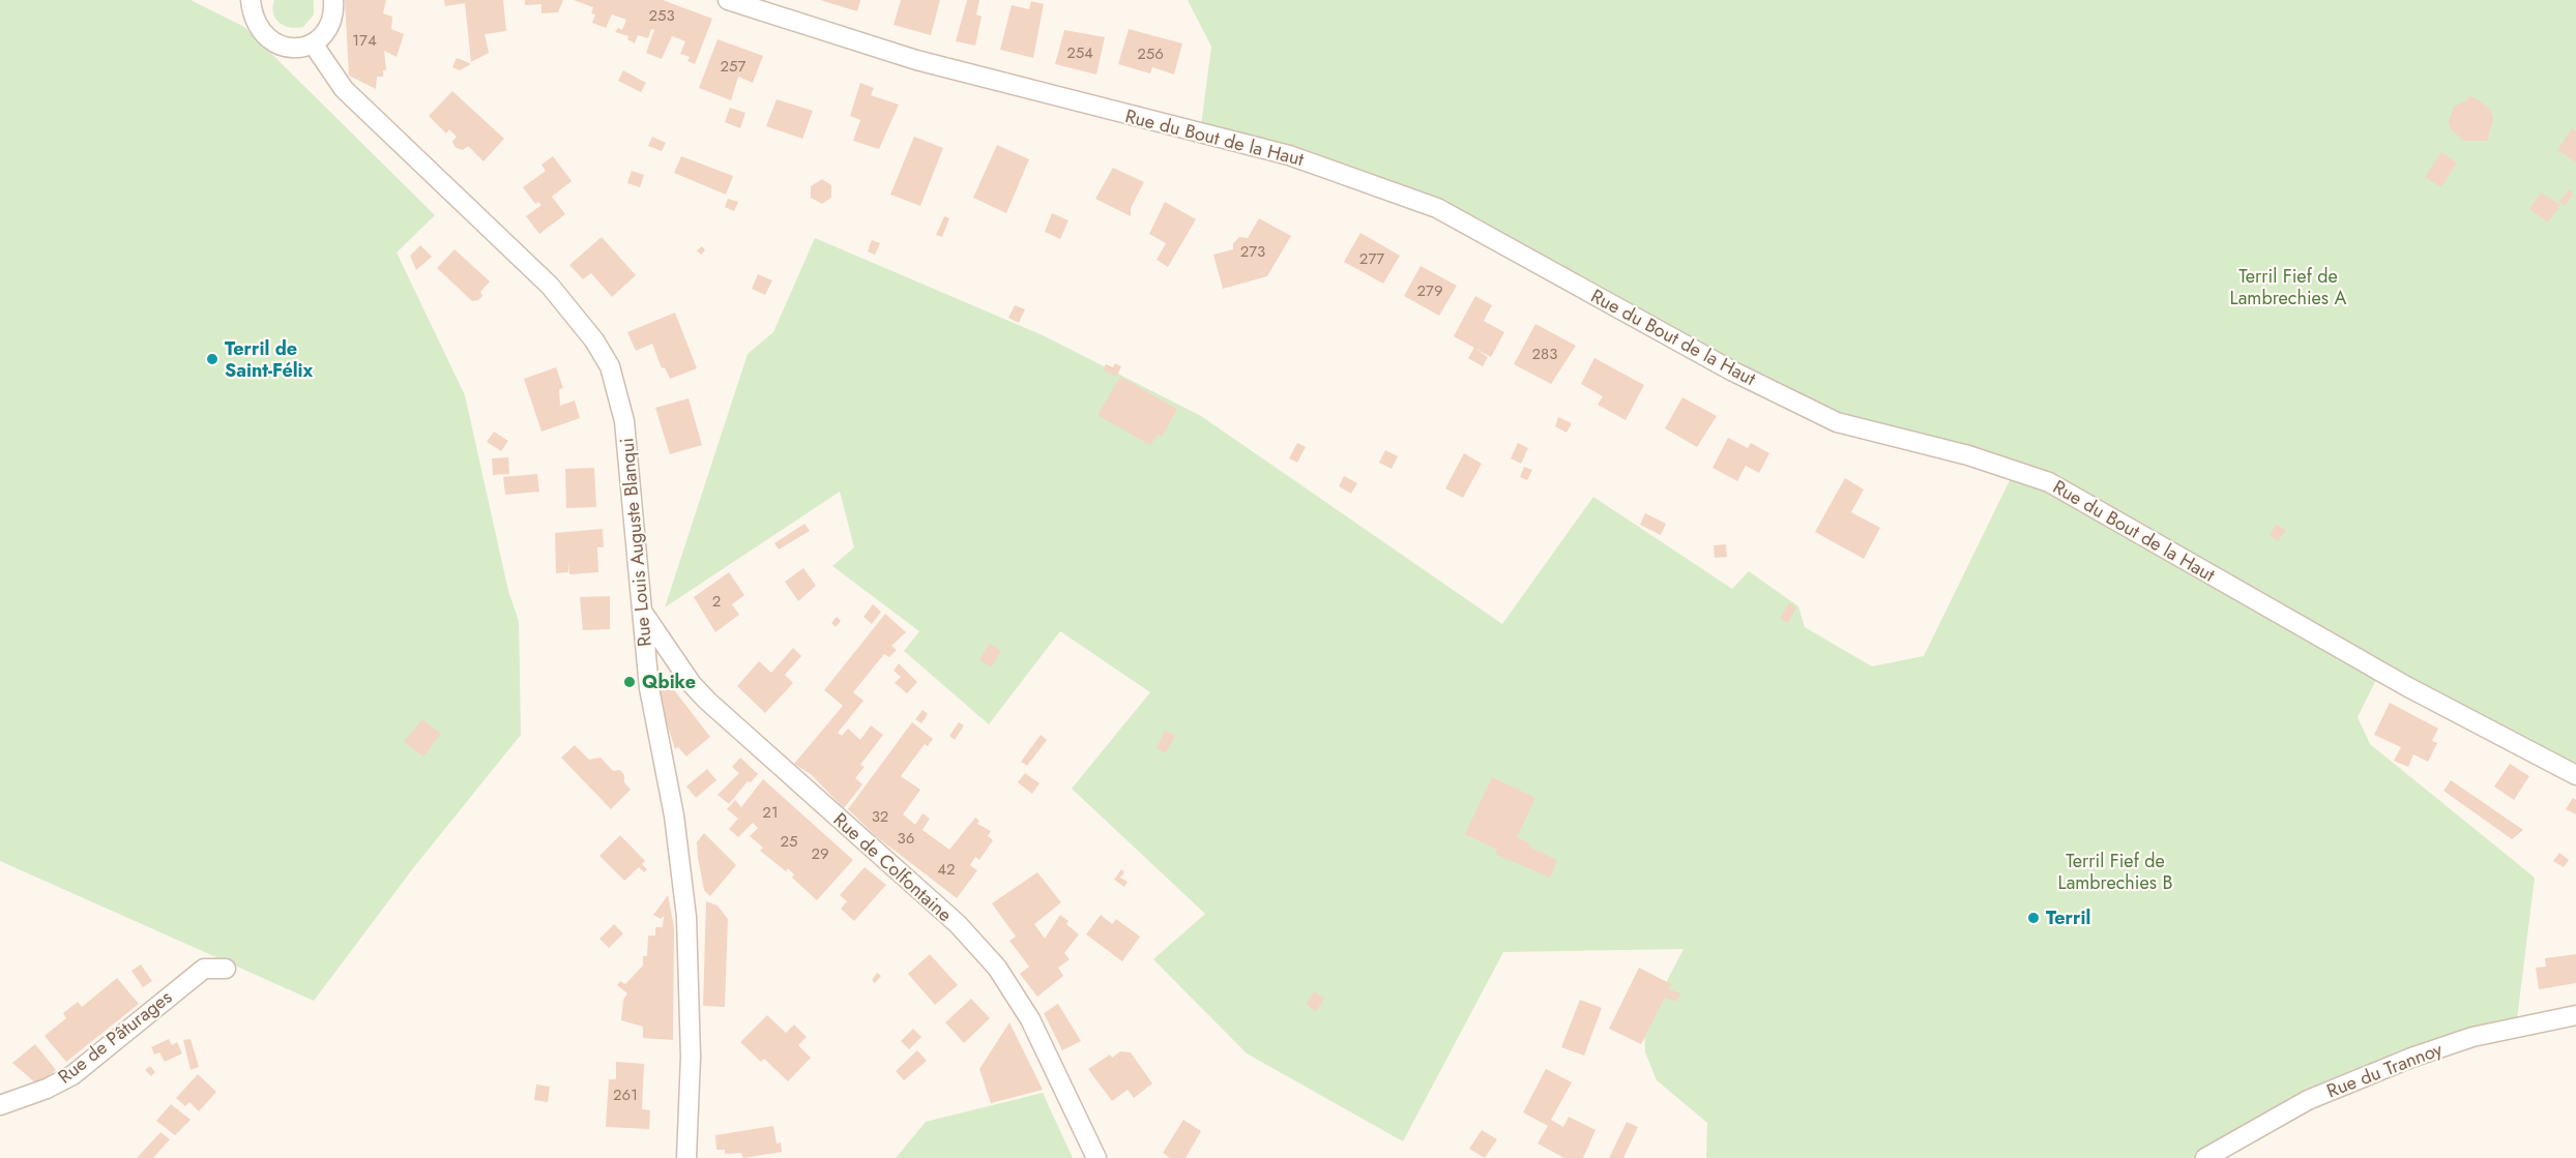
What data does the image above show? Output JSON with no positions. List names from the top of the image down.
{
  "streets": {
    "street": [
      "Rue du Bout de la Haut",
      "Rue Louis Auguste Blanqui",
      "Rue de Colfontaine",
      "Rue de Pâturages",
      "Rue du Trannoy"
    ]
  },
  "crossings": [
    ["Rue Louis Auguste Blanqui", "Rue de Colfontaine"]
  ],
  "parks": ["Terril Fief de Lambrechies A", "Terril Fief de Lambrechies B"],
  "places": ["Terril de Saint-Félix", "Qbike", "Terril"],
  "house_numbers": [
    "253",
    "174",
    "254",
    "256",
    "257",
    "273",
    "277",
    "279",
    "283",
    "2",
    "21",
    "32",
    "36",
    "25",
    "29",
    "42",
    "261"
  ]
}
